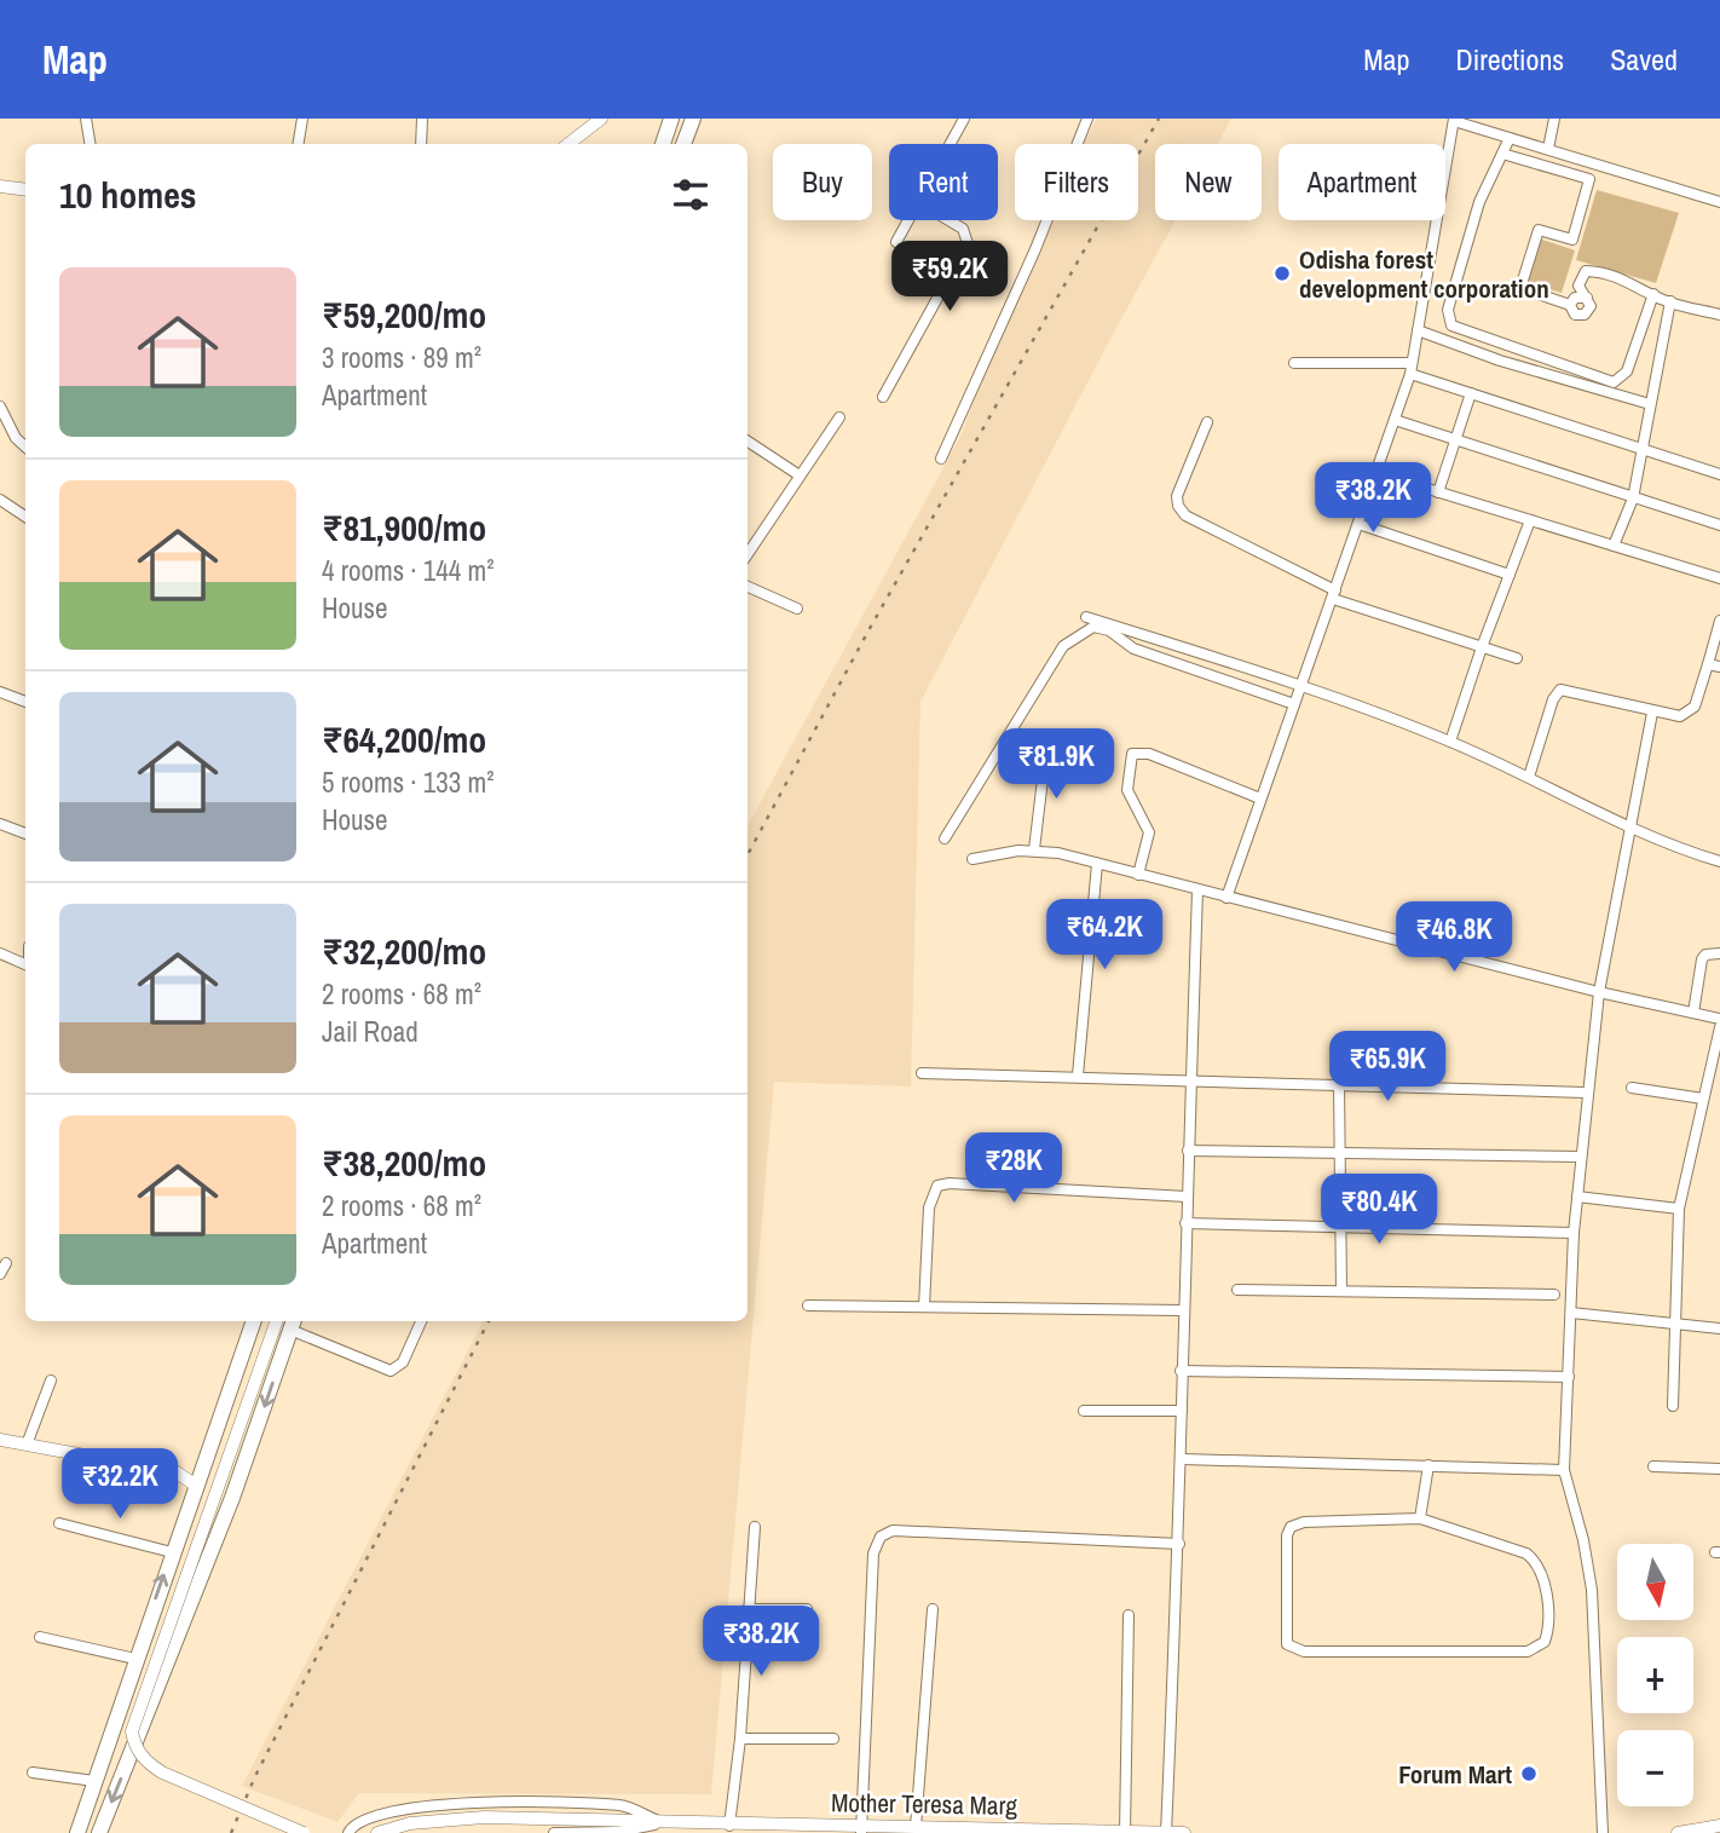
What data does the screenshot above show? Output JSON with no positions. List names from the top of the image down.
{
  "streets": {
    "street": ["Mother Teresa Marg"]
  },
  "places": ["Odisha forest development corporation", "Forum Mart"],
  "north": "bottom",
  "page": {
    "header": "Map",
    "nav": ["Map", "Directions", "Saved"],
    "chip": [
      "Buy",
      "Rent",
      "Filters",
      "New",
      "Apartment"
    ],
    "heading": "10 homes",
    "price": [
      "₹59.2K",
      "₹38.2K",
      "₹81.9K",
      "₹64.2K",
      "₹46.8K",
      "₹65.9K",
      "₹28K",
      "₹80.4K",
      "₹32.2K",
      "₹38.2K"
    ],
    "list": [
      {
        "name": "₹59,200/mo",
        "note": "3 rooms · 89 m² · Apartment"
      },
      {
        "name": "₹81,900/mo",
        "note": "4 rooms · 144 m² · House"
      },
      {
        "name": "₹64,200/mo",
        "note": "5 rooms · 133 m² · House"
      },
      {
        "name": "₹32,200/mo",
        "note": "2 rooms · 68 m² · Jail Road"
      },
      {
        "name": "₹38,200/mo",
        "note": "2 rooms · 68 m² · Apartment"
      }
    ],
    "map_buttons": ["+", "−"]
  }
}
